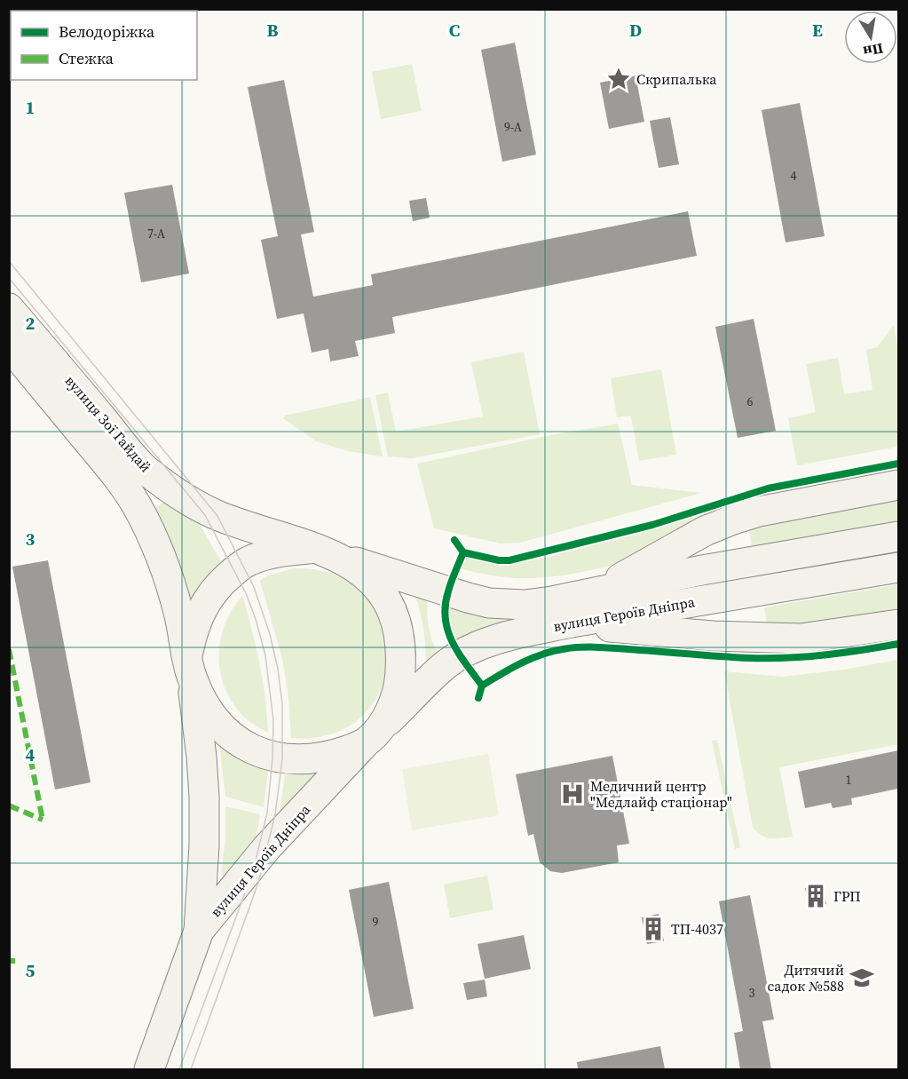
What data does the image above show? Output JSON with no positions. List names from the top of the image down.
{
  "streets": {
    "main road": ["вулиця Зої Гайдай", "вулиця Героїв Дніпра"]
  },
  "crossings": [
    ["вулиця Зої Гайдай", "вулиця Героїв Дніпра"]
  ],
  "places": {
    "place": ["Скрипалька"],
    "hospital": ["Медичний центр \"Медлайф стаціонар\""],
    "building": ["ГРП", "ТП-4037"],
    "school or university": ["Дитячий садок №588"]
  },
  "house_numbers": [
    "9-А",
    "4",
    "7-А",
    "6",
    "1",
    "9",
    "3"
  ],
  "legend": ["Велодоріжка", "Стежка"],
  "north": "bottom",
  "grid": {
    "columns": [
      "B",
      "C",
      "D",
      "E"
    ],
    "rows": [
      "1",
      "2",
      "3",
      "4",
      "5"
    ]
  }
}
